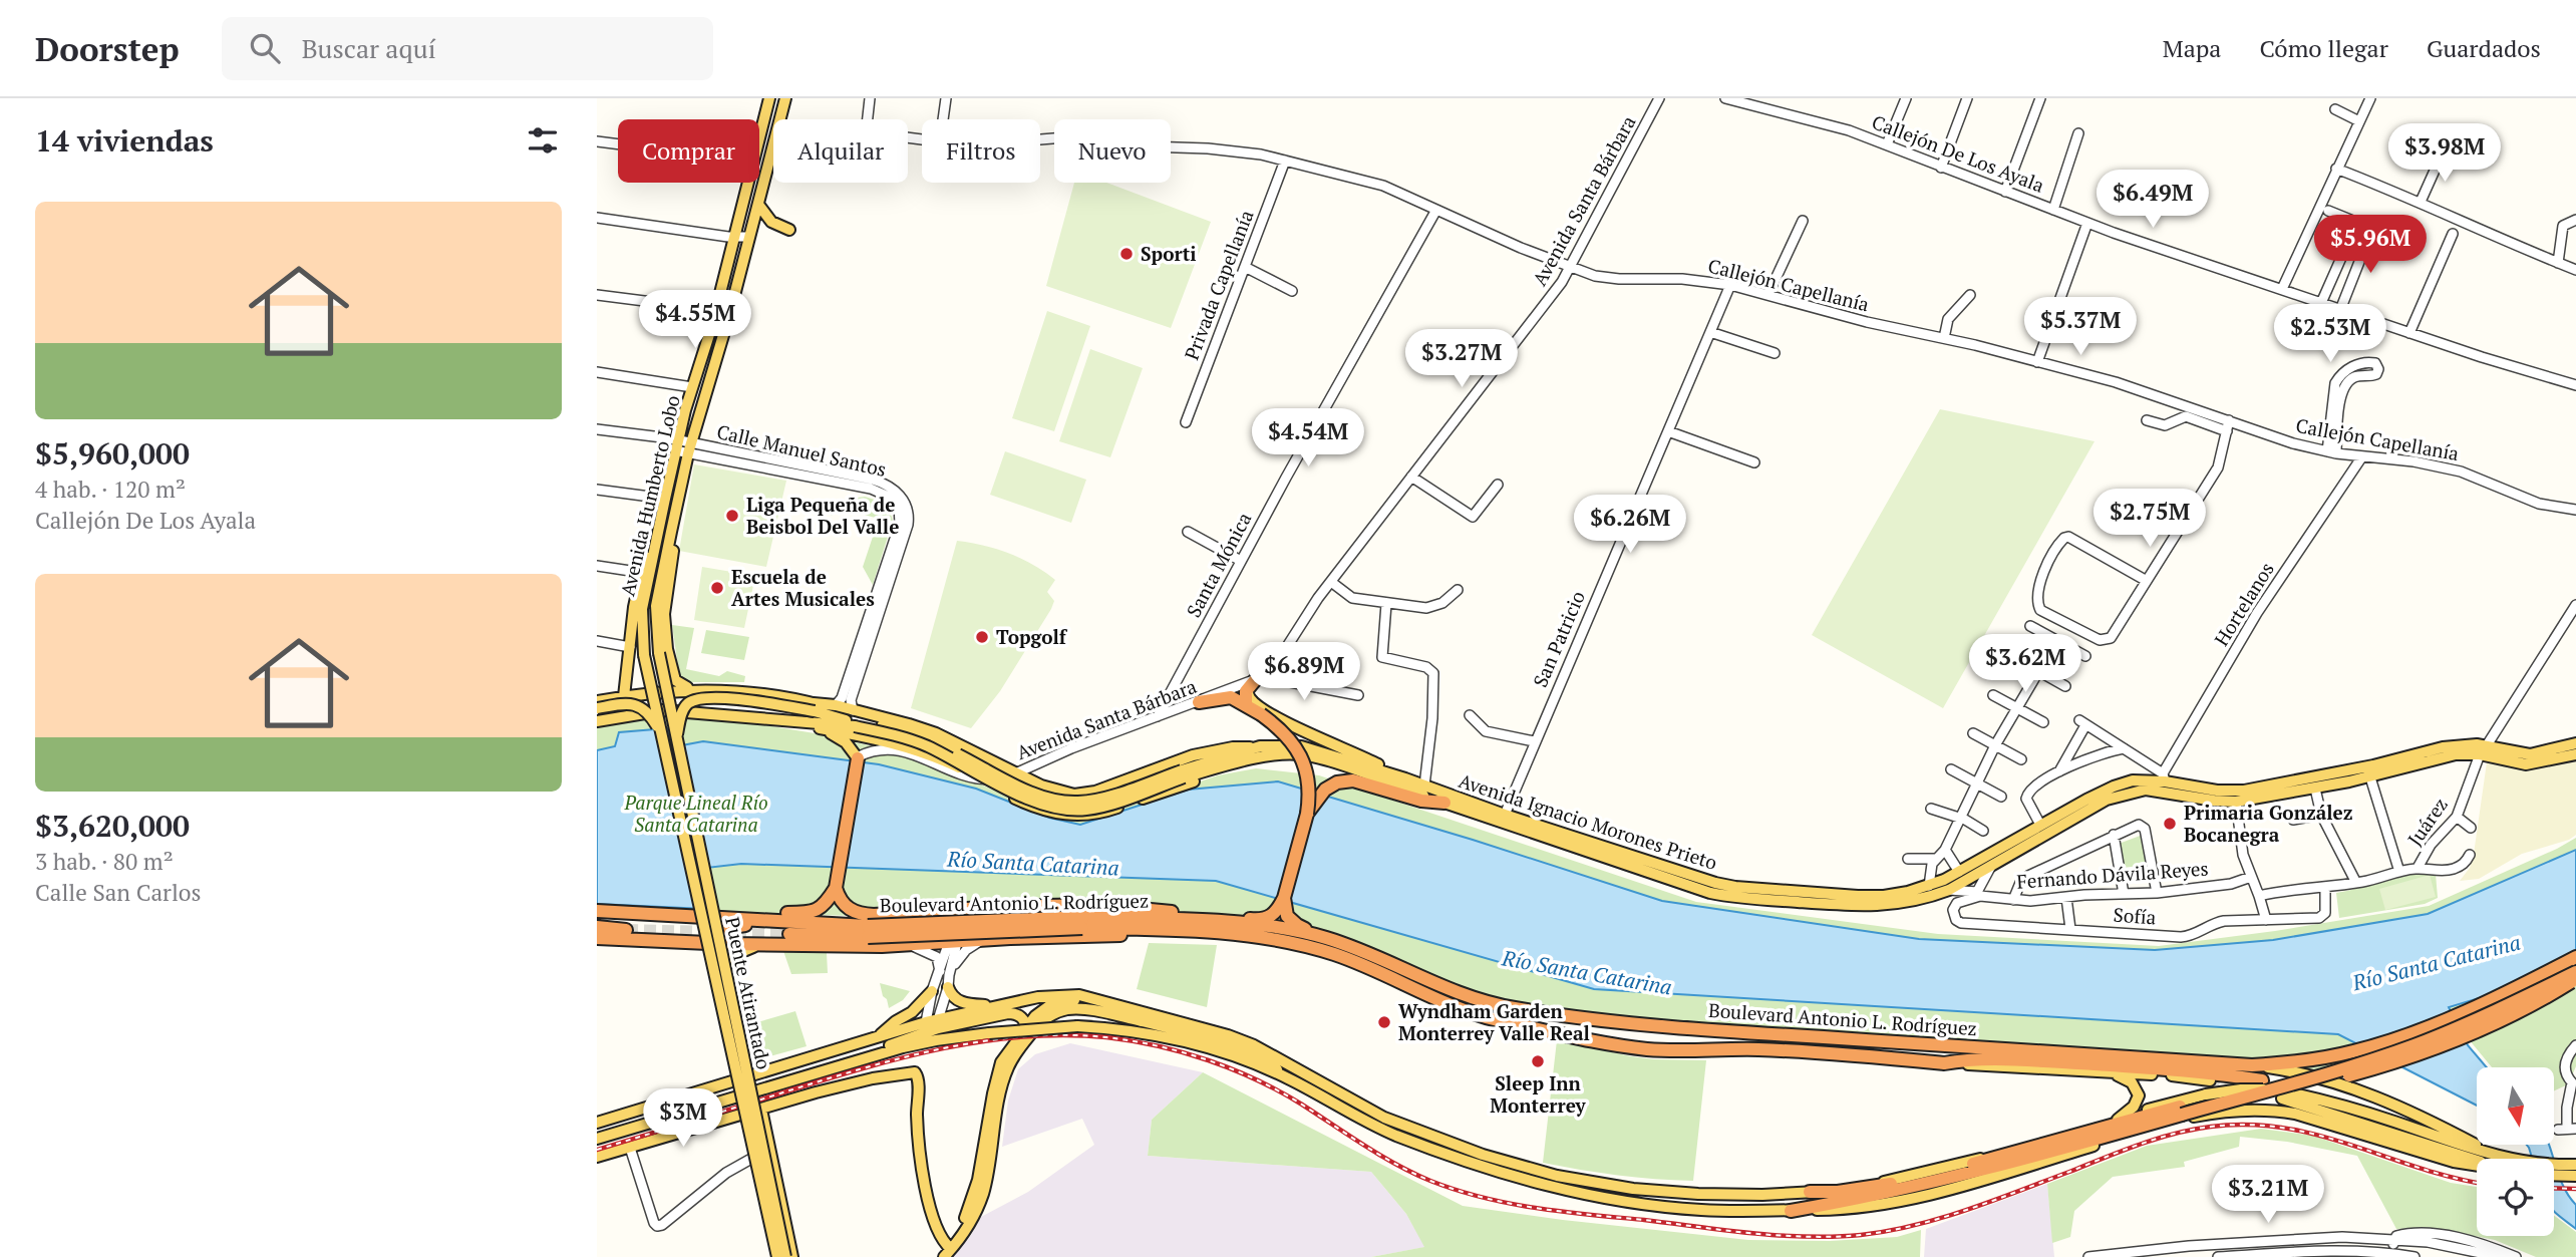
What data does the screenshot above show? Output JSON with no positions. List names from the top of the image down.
{
  "streets": {
    "highway": ["Boulevard Antonio L. Rodríguez"],
    "main road": ["Avenida Humberto Lobo", "Avenida Ignacio Morones Prieto", "Puente Atirantado"],
    "street": [
      "Callejón De Los Ayala",
      "Avenida Santa Bárbara",
      "Privada Capellanía",
      "Callejón Capellanía",
      "Calle Manuel Santos",
      "Santa Mónica",
      "Hortelanos",
      "San Patricio",
      "Juárez",
      "Fernando Dávila Reyes",
      "Sofía"
    ]
  },
  "crossings": [
    ["Avenida Santa Bárbara", "Callejón Capellanía"],
    ["Avenida Santa Bárbara", "Santa Mónica"],
    ["Privada Capellanía", "Callejón Capellanía"],
    ["Callejón Capellanía", "Santa Mónica"],
    ["Callejón Capellanía", "Hortelanos"],
    ["Callejón Capellanía", "San Patricio"],
    ["Calle Manuel Santos", "Avenida Humberto Lobo"],
    ["Avenida Humberto Lobo", "Puente Atirantado"],
    ["Hortelanos", "Avenida Ignacio Morones Prieto"],
    ["San Patricio", "Avenida Ignacio Morones Prieto"],
    ["Avenida Ignacio Morones Prieto", "Juárez"],
    ["Avenida Ignacio Morones Prieto", "Fernando Dávila Reyes"],
    ["Fernando Dávila Reyes", "Sofía"]
  ],
  "water": ["Río Santa Catarina"],
  "parks": ["Parque Lineal Río Santa Catarina"],
  "places": [
    "Sporti",
    "Liga Pequeña de Beisbol Del Valle",
    "Escuela de Artes Musicales",
    "Topgolf",
    "Primaria González Bocanegra",
    "Wyndham Garden Monterrey Valle Real",
    "Sleep Inn Monterrey"
  ],
  "north": "bottom",
  "page": {
    "header": "Doorstep",
    "search": "Buscar aquí",
    "nav": ["Mapa", "Cómo llegar", "Guardados"],
    "heading": "14 viviendas",
    "chip": [
      "Comprar",
      "Alquilar",
      "Filtros",
      "Nuevo"
    ],
    "price": [
      "$3.98M",
      "$6.49M",
      "$5.96M",
      "$4.55M",
      "$5.37M",
      "$2.53M",
      "$3.27M",
      "$4.54M",
      "$2.75M",
      "$6.26M",
      "$3.62M",
      "$6.89M",
      "$3M",
      "$3.21M"
    ],
    "list": [
      {
        "name": "$5,960,000",
        "note": "4 hab. · 120 m² · Callejón De Los Ayala"
      },
      {
        "name": "$3,620,000",
        "note": "3 hab. · 80 m² · Calle San Carlos"
      }
    ]
  }
}
